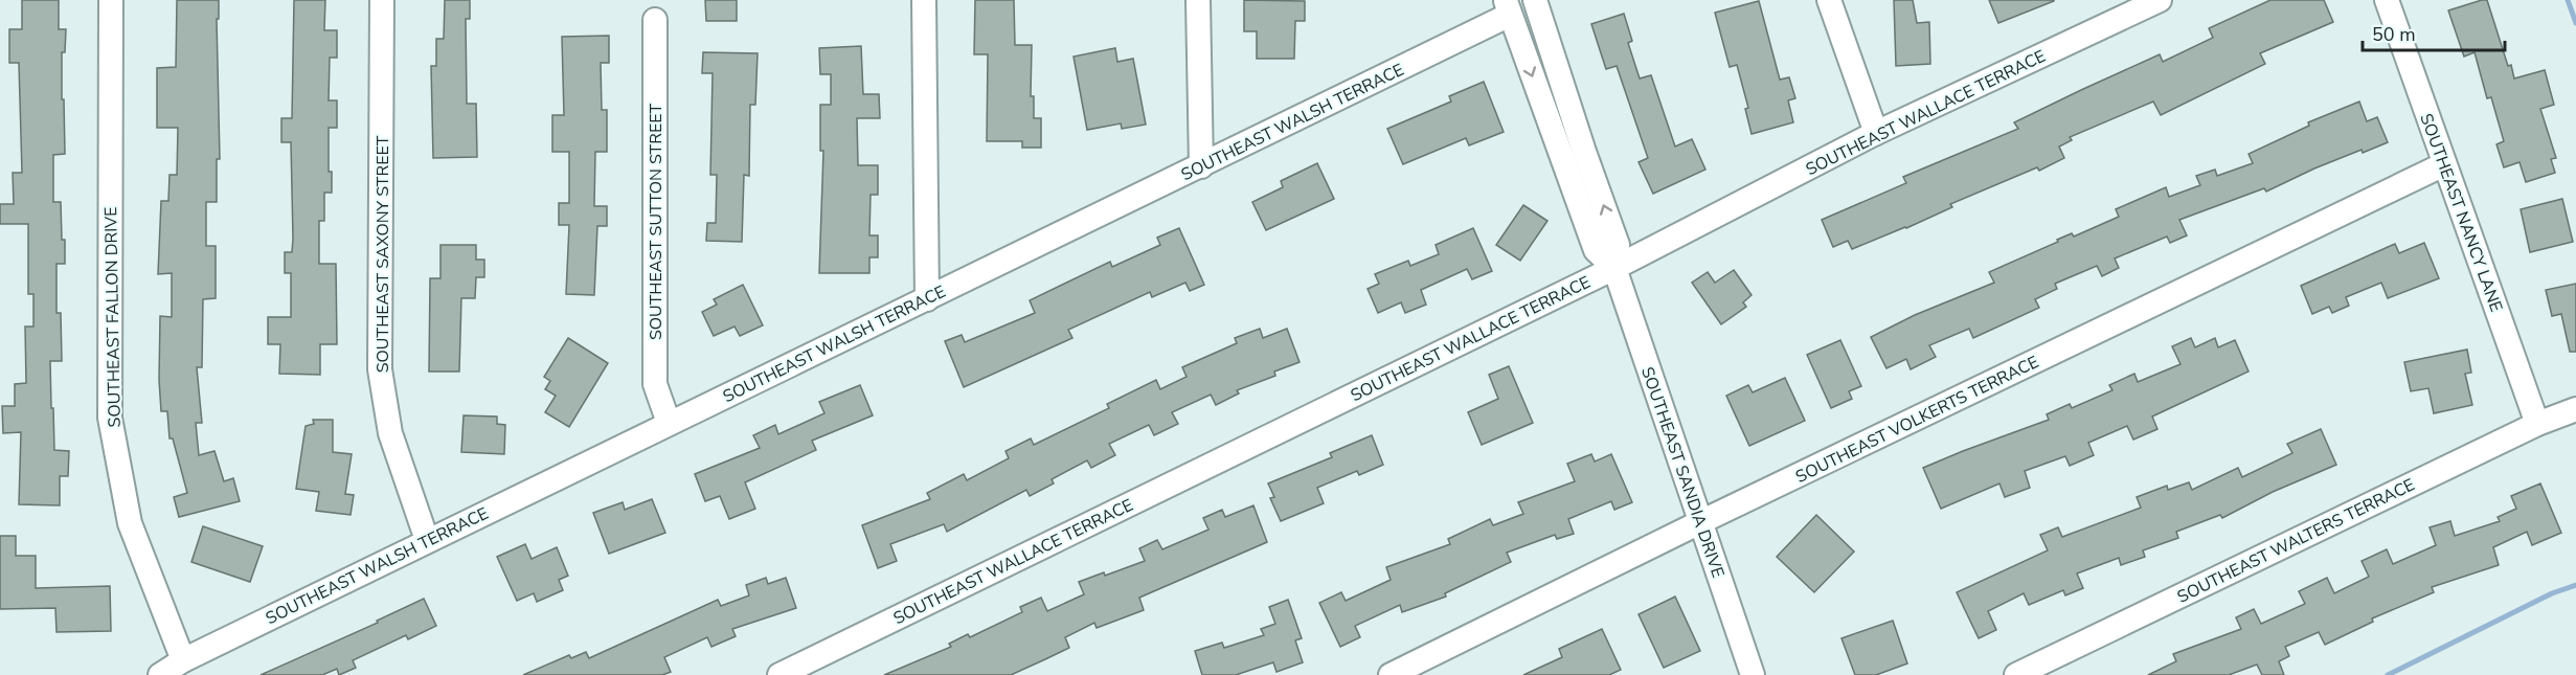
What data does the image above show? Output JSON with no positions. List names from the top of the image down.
{
  "streets": {
    "street": [
      "SOUTHEAST WALLACE TERRACE",
      "SOUTHEAST WALSH TERRACE",
      "SOUTHEAST NANCY LANE",
      "SOUTHEAST SUTTON STREET",
      "SOUTHEAST SAXONY STREET",
      "SOUTHEAST FALLON DRIVE",
      "SOUTHEAST VOLKERTS TERRACE",
      "SOUTHEAST SANDIA DRIVE",
      "SOUTHEAST WALTERS TERRACE"
    ]
  },
  "crossings": [
    ["SOUTHEAST WALLACE TERRACE", "SOUTHEAST SANDIA DRIVE"],
    ["SOUTHEAST WALSH TERRACE", "SOUTHEAST SUTTON STREET"],
    ["SOUTHEAST WALSH TERRACE", "SOUTHEAST SAXONY STREET"],
    ["SOUTHEAST WALSH TERRACE", "SOUTHEAST FALLON DRIVE"],
    ["SOUTHEAST WALSH TERRACE", "SOUTHEAST SANDIA DRIVE"],
    ["SOUTHEAST NANCY LANE", "SOUTHEAST VOLKERTS TERRACE"],
    ["SOUTHEAST NANCY LANE", "SOUTHEAST WALTERS TERRACE"],
    ["SOUTHEAST VOLKERTS TERRACE", "SOUTHEAST SANDIA DRIVE"]
  ],
  "scale_bar": "50 m"
}
